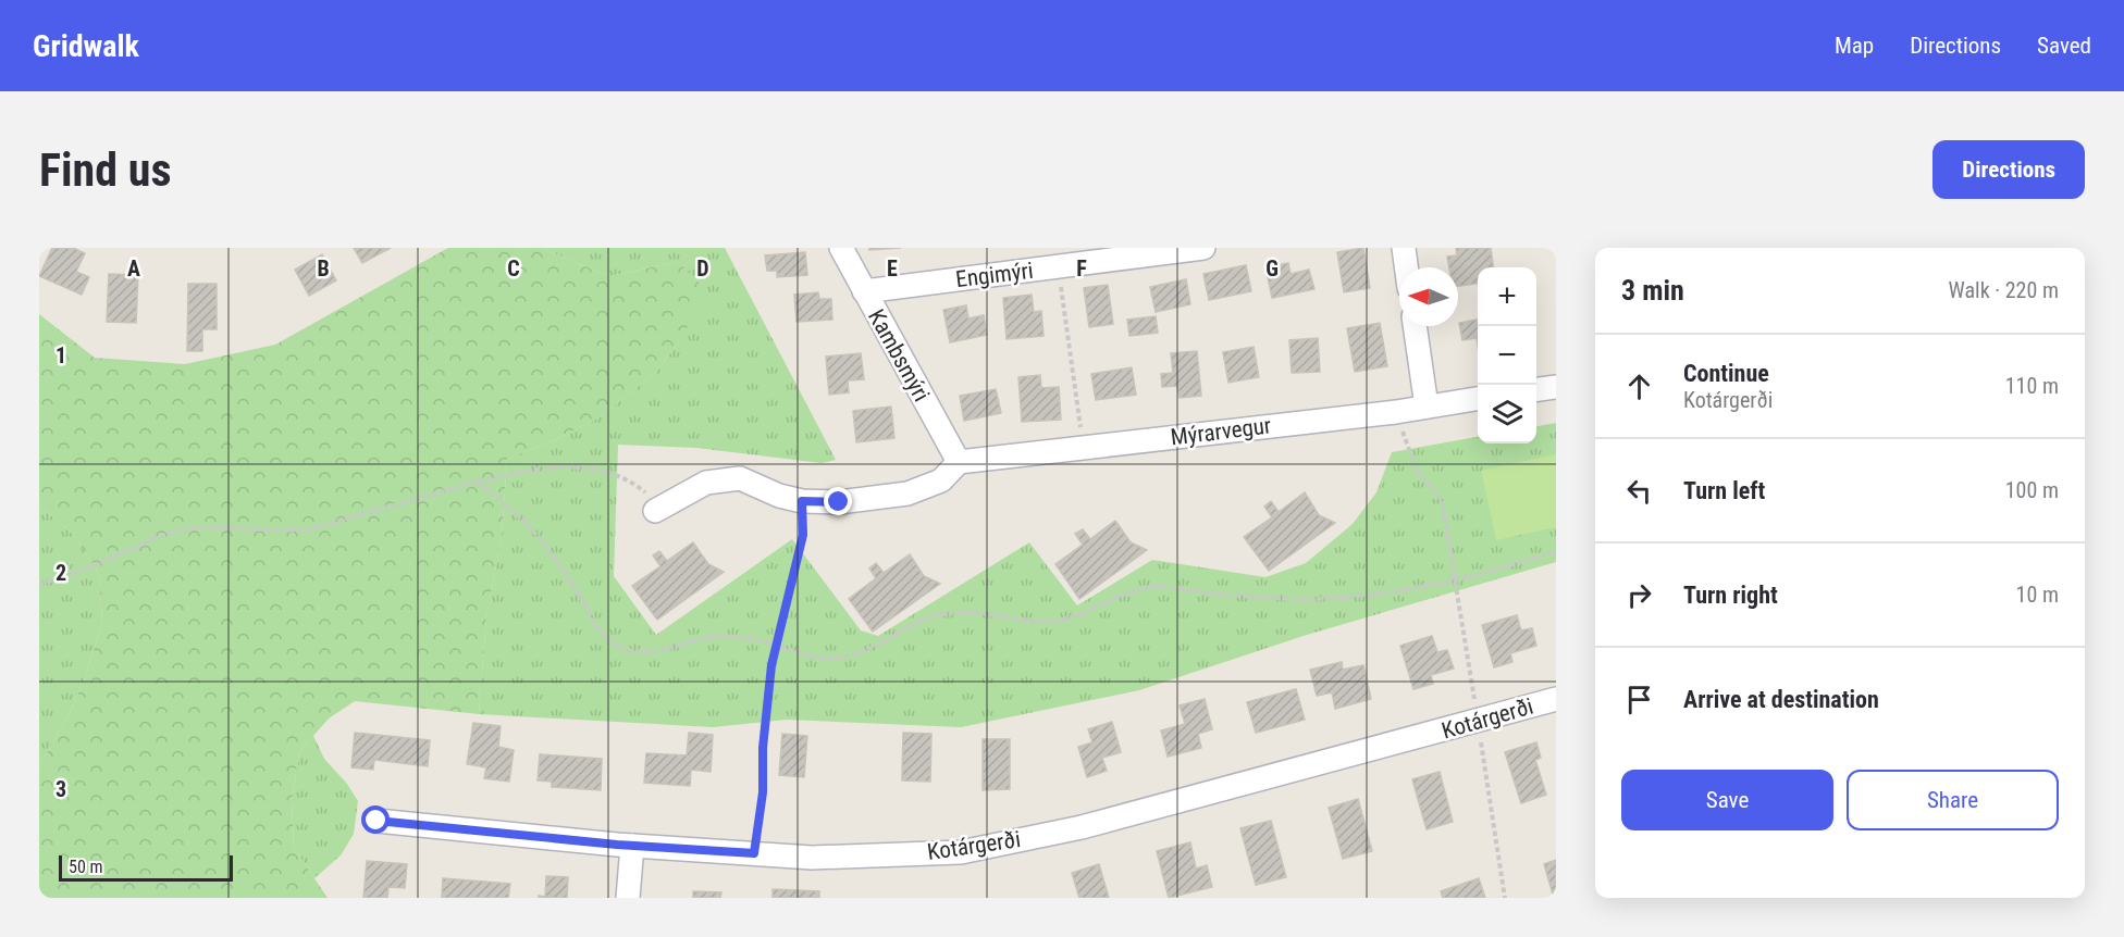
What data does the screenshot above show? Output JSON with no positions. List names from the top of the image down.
{
  "streets": {
    "street": [
      "Engimýri",
      "Kambsmýri",
      "Mýrarvegur",
      "Kotárgerði"
    ]
  },
  "crossings": [
    ["Engimýri", "Kambsmýri"],
    ["Kambsmýri", "Mýrarvegur"]
  ],
  "scale_bar": "50 m",
  "north": "left",
  "page": {
    "header": "Gridwalk",
    "nav": ["Map", "Directions", "Saved"],
    "buttons": [
      "Directions",
      ["Save", "Share"]
    ],
    "title": "Find us",
    "heading": ["3 min", "Walk · 220 m"],
    "map_buttons": ["+", "−"],
    "list": [
      ["Continue", "Kotárgerði", "110 m"],
      ["Turn left", "100 m"],
      ["Turn right", "10 m"],
      "Arrive at destination"
    ],
    "scale": "50 m"
  },
  "grid": {
    "columns": [
      "A",
      "B",
      "C",
      "D",
      "E",
      "F",
      "G"
    ],
    "rows": ["1", "2", "3"]
  }
}
